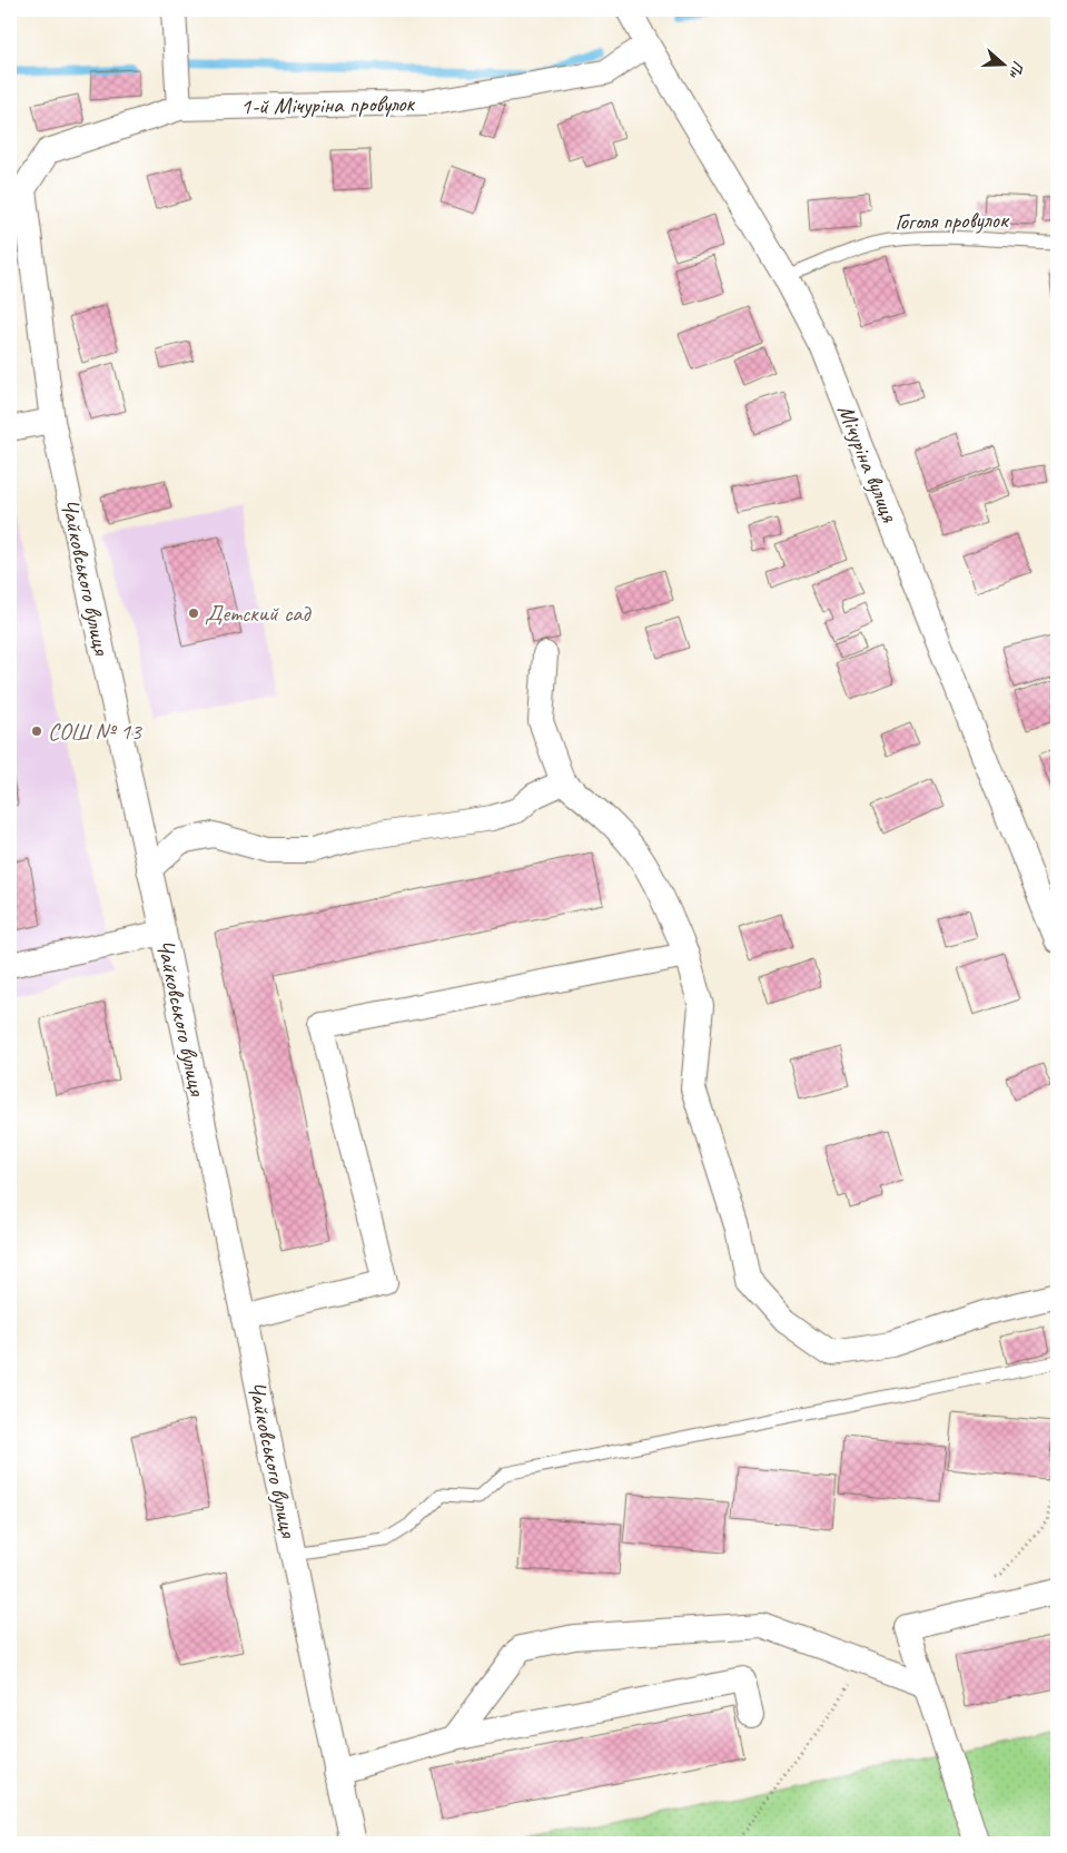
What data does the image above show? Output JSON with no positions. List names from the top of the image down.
{
  "streets": {
    "street": ["1-й Мічуріна провулок", "Мічуріна вулиця", "Чайковського вулиця"],
    "lane": ["Гоголя провулок"]
  },
  "crossings": [
    ["1-й Мічуріна провулок", "Мічуріна вулиця"],
    ["1-й Мічуріна провулок", "Чайковського вулиця"],
    ["Гоголя провулок", "Мічуріна вулиця"]
  ],
  "places": ["Детский сад", "СОШ № 13"],
  "north": "right"
}
